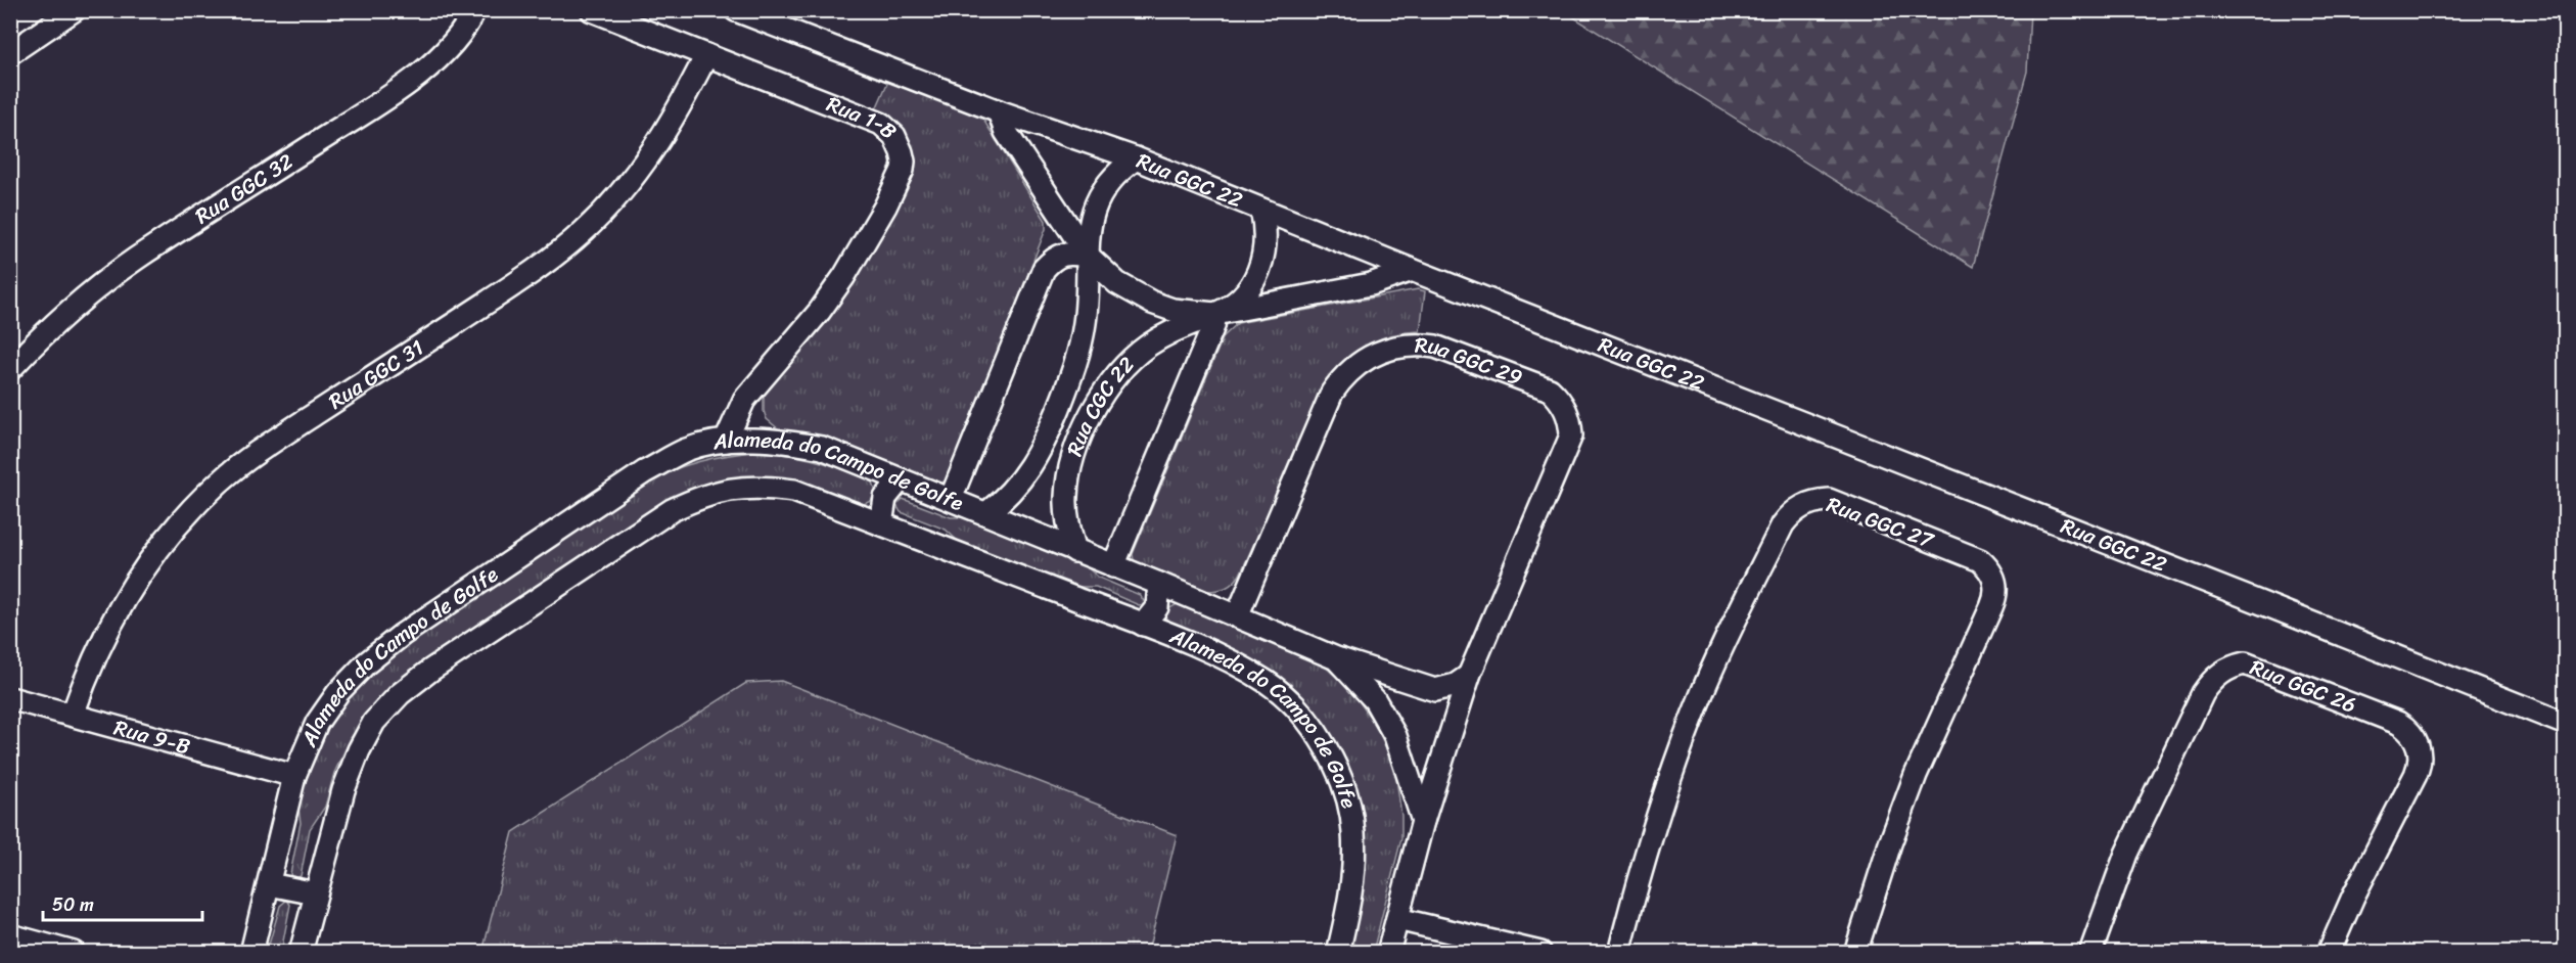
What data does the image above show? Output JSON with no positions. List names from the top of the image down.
{
  "streets": {
    "street": [
      "Rua 1-B",
      "Rua GGC 22",
      "Rua GGC 32",
      "Rua GGC 29",
      "Rua GGC 31",
      "Rua CGC 22",
      "Alameda do Campo de Golfe",
      "Rua GGC 27",
      "Rua GGC 26",
      "Rua 9-B"
    ]
  },
  "crossings": [
    ["Rua 1-B", "Rua GGC 31"],
    ["Rua 1-B", "Alameda do Campo de Golfe"],
    ["Rua GGC 22", "Rua CGC 22"],
    ["Rua GGC 29", "Alameda do Campo de Golfe"],
    ["Rua GGC 31", "Rua 9-B"],
    ["Rua CGC 22", "Alameda do Campo de Golfe"],
    ["Alameda do Campo de Golfe", "Rua 9-B"]
  ],
  "scale_bar": "50 m"
}
